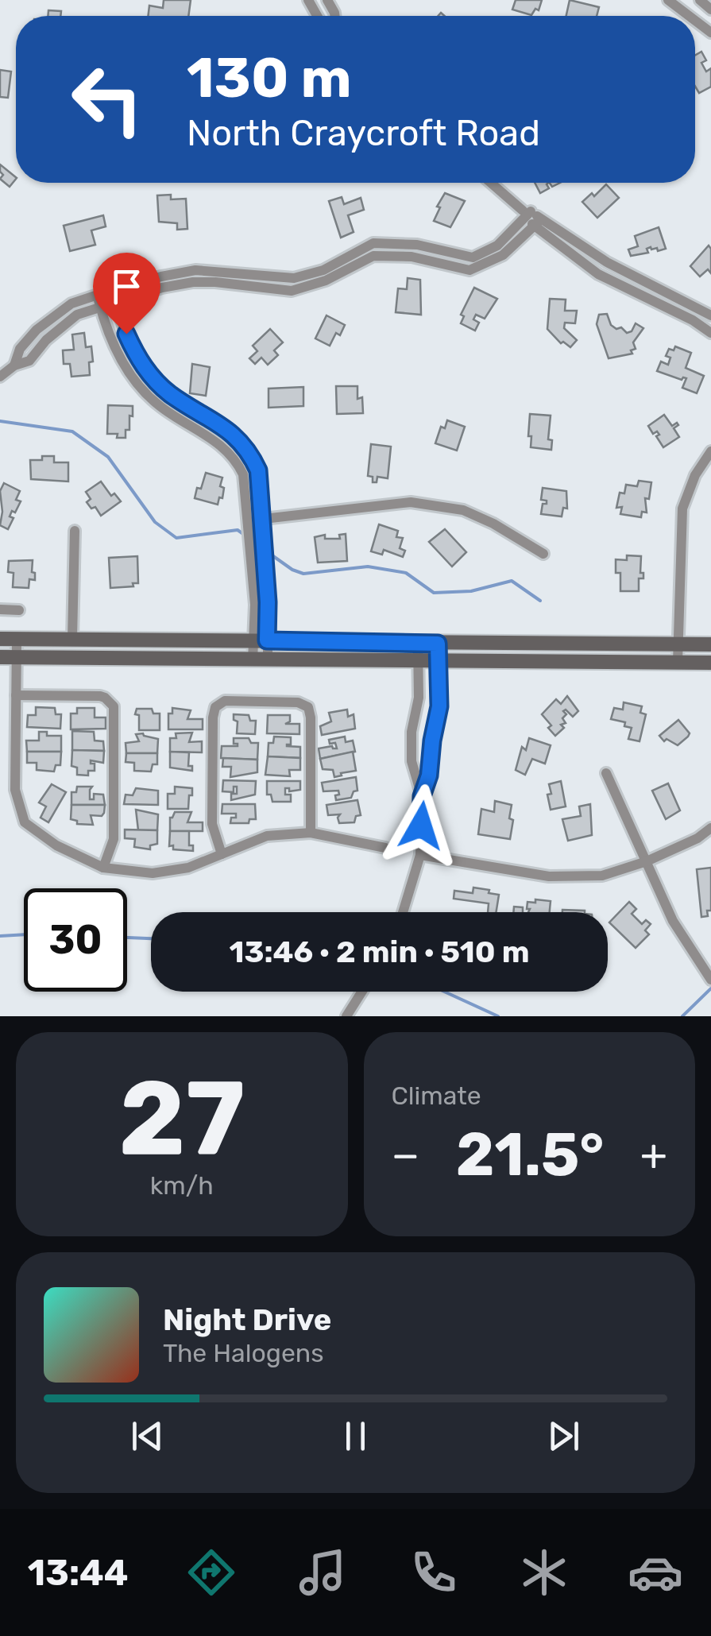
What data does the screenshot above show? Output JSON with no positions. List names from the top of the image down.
{
  "page": {
    "turn": ["130 m", "North Craycroft Road"],
    "limit": "30",
    "trip": "13:46 · 2 min · 510 m",
    "tile": [
      ["27", "km/h"],
      "Climate"
    ],
    "heat": ["−", "21.5°", "+"],
    "song": ["Night Drive", "The Halogens"],
    "tabs": "13:44"
  }
}
